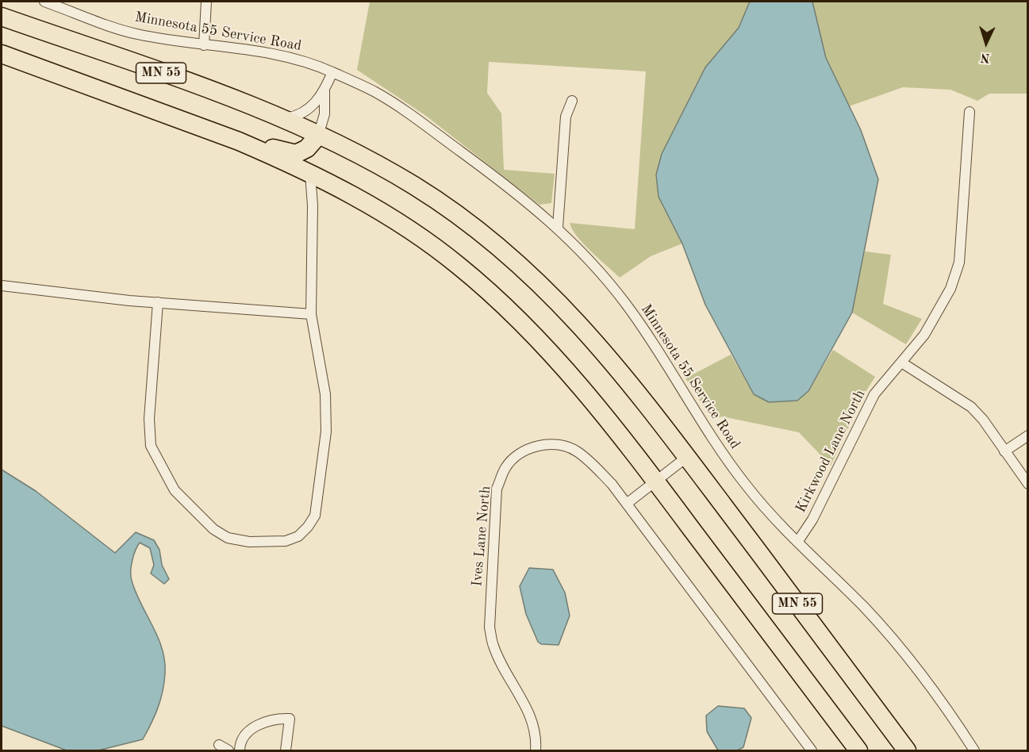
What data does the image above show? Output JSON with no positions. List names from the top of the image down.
{
  "streets": {
    "highway": ["MN 55"],
    "street": ["Minnesota 55 Service Road", "Kirkwood Lane North", "Ives Lane North"]
  },
  "crossings": [
    ["Minnesota 55 Service Road", "Kirkwood Lane North"]
  ],
  "north": "bottom"
}
